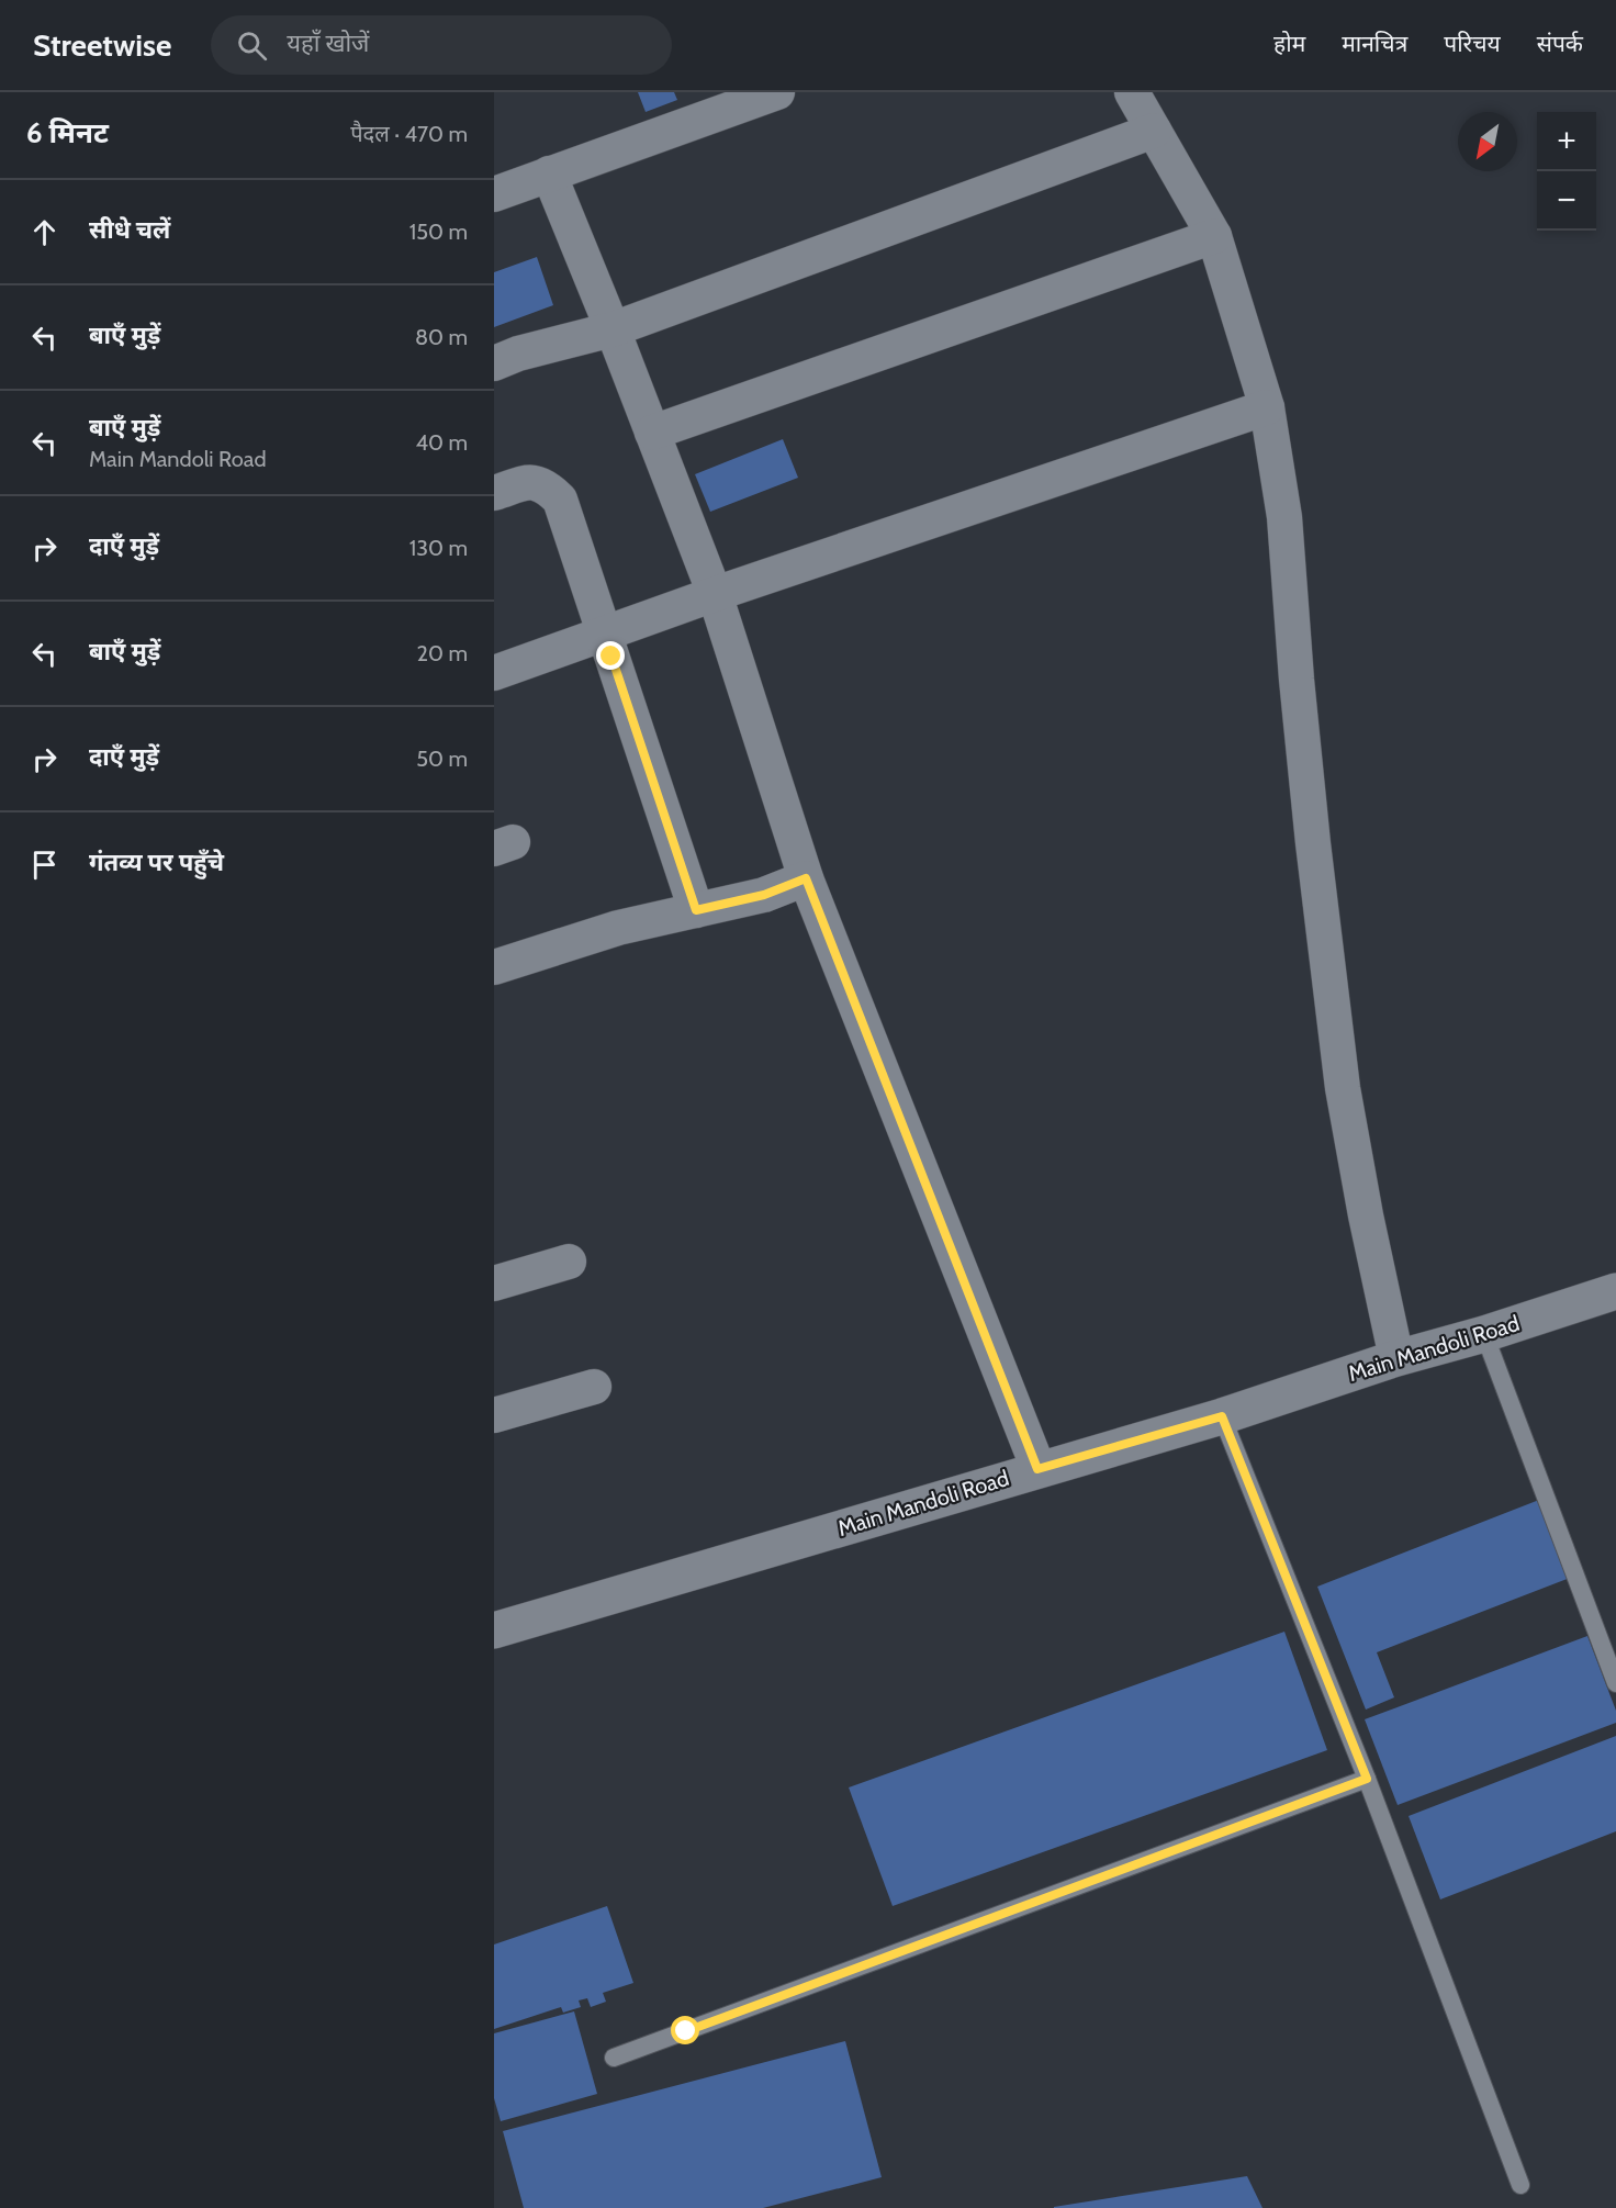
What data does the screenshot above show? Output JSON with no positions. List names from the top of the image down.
{
  "streets": {
    "street": ["Main Mandoli Road"]
  },
  "north": "bottom left",
  "page": {
    "header": "Streetwise",
    "search": "यहाँ खोजें",
    "nav": [
      "होम",
      "मानचित्र",
      "परिचय",
      "संपर्क"
    ],
    "heading": ["6 मिनट", "पैदल · 470 m"],
    "map_buttons": ["+", "−"],
    "list": [
      ["सीधे चलें", "150 m"],
      ["बाएँ मुड़ें", "80 m"],
      ["बाएँ मुड़ें", "Main Mandoli Road", "40 m"],
      ["दाएँ मुड़ें", "130 m"],
      ["बाएँ मुड़ें", "20 m"],
      ["दाएँ मुड़ें", "50 m"],
      "गंतव्य पर पहुँचे"
    ]
  }
}
